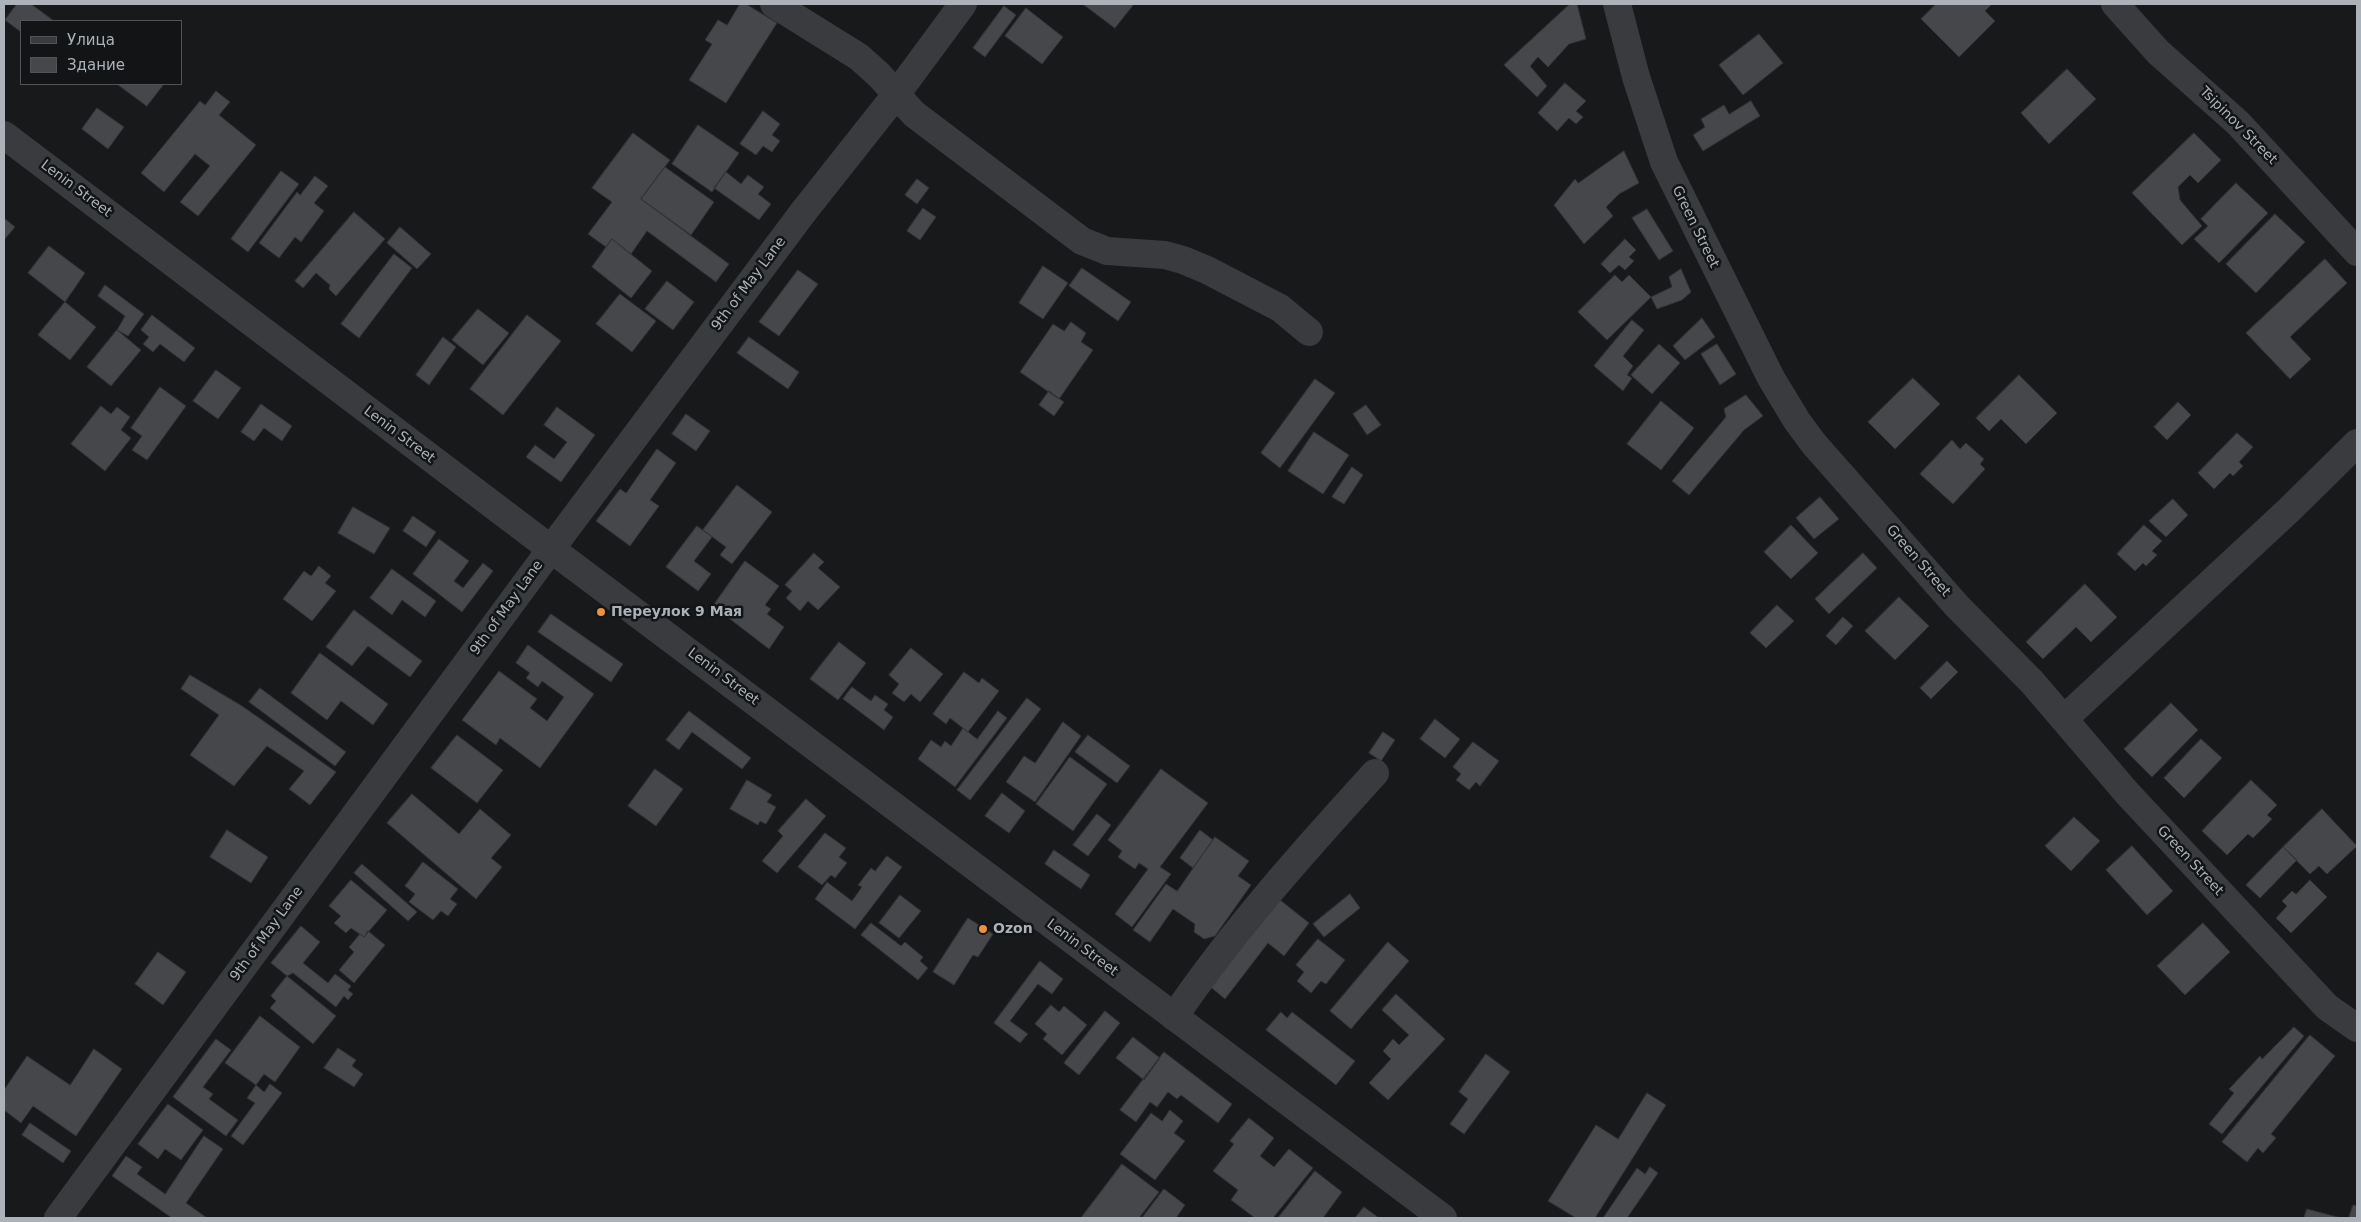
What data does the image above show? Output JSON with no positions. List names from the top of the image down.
{
  "streets": {
    "street": [
      "Tsipinov Street",
      "Lenin Street",
      "Green Street",
      "9th of May Lane"
    ]
  },
  "crossings": [
    ["Lenin Street", "9th of May Lane"]
  ],
  "places": ["Переулок 9 Мая", "Ozon"],
  "legend": ["Улица", "Здание"]
}
